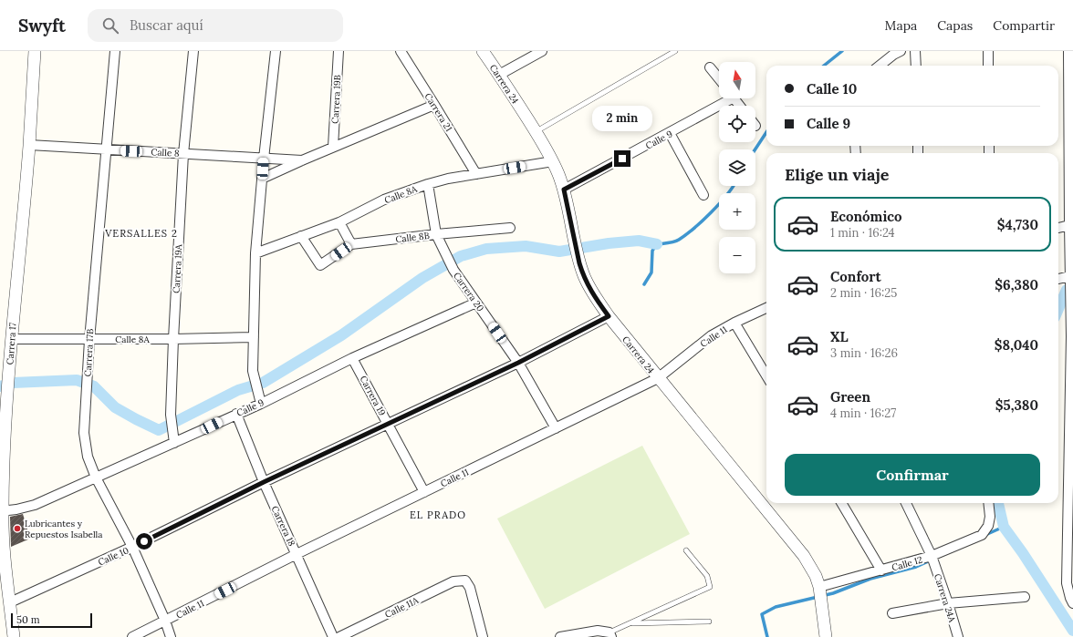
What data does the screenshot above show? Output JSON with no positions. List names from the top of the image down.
{
  "streets": {
    "street": [
      "Carrera 24",
      "Carrera 19B",
      "Carrera 21",
      "Calle 9",
      "Calle 8",
      "Calle 8A",
      "Calle 8B",
      "Carrera 19A",
      "Carrera 20",
      "Calle 11",
      "Carrera 17",
      "Carrera 17B",
      "Carrera 19",
      "Carrera 18",
      "Calle 10",
      "Calle 12",
      "Carrera 24A",
      "Calle 11A"
    ]
  },
  "crossings": [
    ["Carrera 24", "Calle 9"],
    ["Carrera 24", "Calle 8A"],
    ["Carrera 24", "Calle 11"],
    ["Carrera 24", "Calle 10"],
    ["Carrera 24", "Calle 12"],
    ["Carrera 19B", "Calle 8"],
    ["Carrera 21", "Calle 8"],
    ["Carrera 21", "Calle 8A"],
    ["Calle 9", "Carrera 19A"],
    ["Calle 9", "Carrera 20"],
    ["Calle 9", "Carrera 17"],
    ["Calle 9", "Carrera 17B"],
    ["Calle 9", "Carrera 19"],
    ["Calle 9", "Carrera 18"],
    ["Calle 8", "Carrera 19A"],
    ["Calle 8", "Carrera 17"],
    ["Calle 8", "Carrera 17B"],
    ["Calle 8A", "Calle 8B"],
    ["Calle 8A", "Carrera 19A"],
    ["Calle 8A", "Carrera 20"],
    ["Calle 8A", "Carrera 17"],
    ["Calle 8A", "Carrera 17B"],
    ["Calle 8B", "Carrera 20"],
    ["Carrera 20", "Calle 11"],
    ["Carrera 20", "Calle 10"],
    ["Calle 11", "Carrera 17B"],
    ["Calle 11", "Carrera 19"],
    ["Calle 11", "Carrera 18"],
    ["Carrera 17", "Calle 10"],
    ["Carrera 17B", "Calle 10"],
    ["Carrera 19", "Calle 10"],
    ["Carrera 18", "Calle 10"],
    ["Calle 12", "Carrera 24A"]
  ],
  "districts": ["VERSALLES 2", "EL PRADO"],
  "places": ["Lubricantes y Repuestos Isabella"],
  "scale_bar": "50 m",
  "north": "top",
  "page": {
    "header": "Swyft",
    "search": "Buscar aquí",
    "nav": ["Mapa", "Capas", "Compartir"],
    "map_buttons": ["+", "−"],
    "banner": ["Calle 10", "Calle 9"],
    "bubble": "2 min",
    "heading": "Elige un viaje",
    "list": [
      {
        "name": "Económico",
        "note": "1 min · 16:24",
        "value": "$4,730"
      },
      {
        "name": "Confort",
        "note": "2 min · 16:25",
        "value": "$6,380"
      },
      {
        "name": "XL",
        "note": "3 min · 16:26",
        "value": "$8,040"
      },
      {
        "name": "Green",
        "note": "4 min · 16:27",
        "value": "$5,380"
      }
    ],
    "buttons": "Confirmar",
    "scale": "50 m"
  }
}
